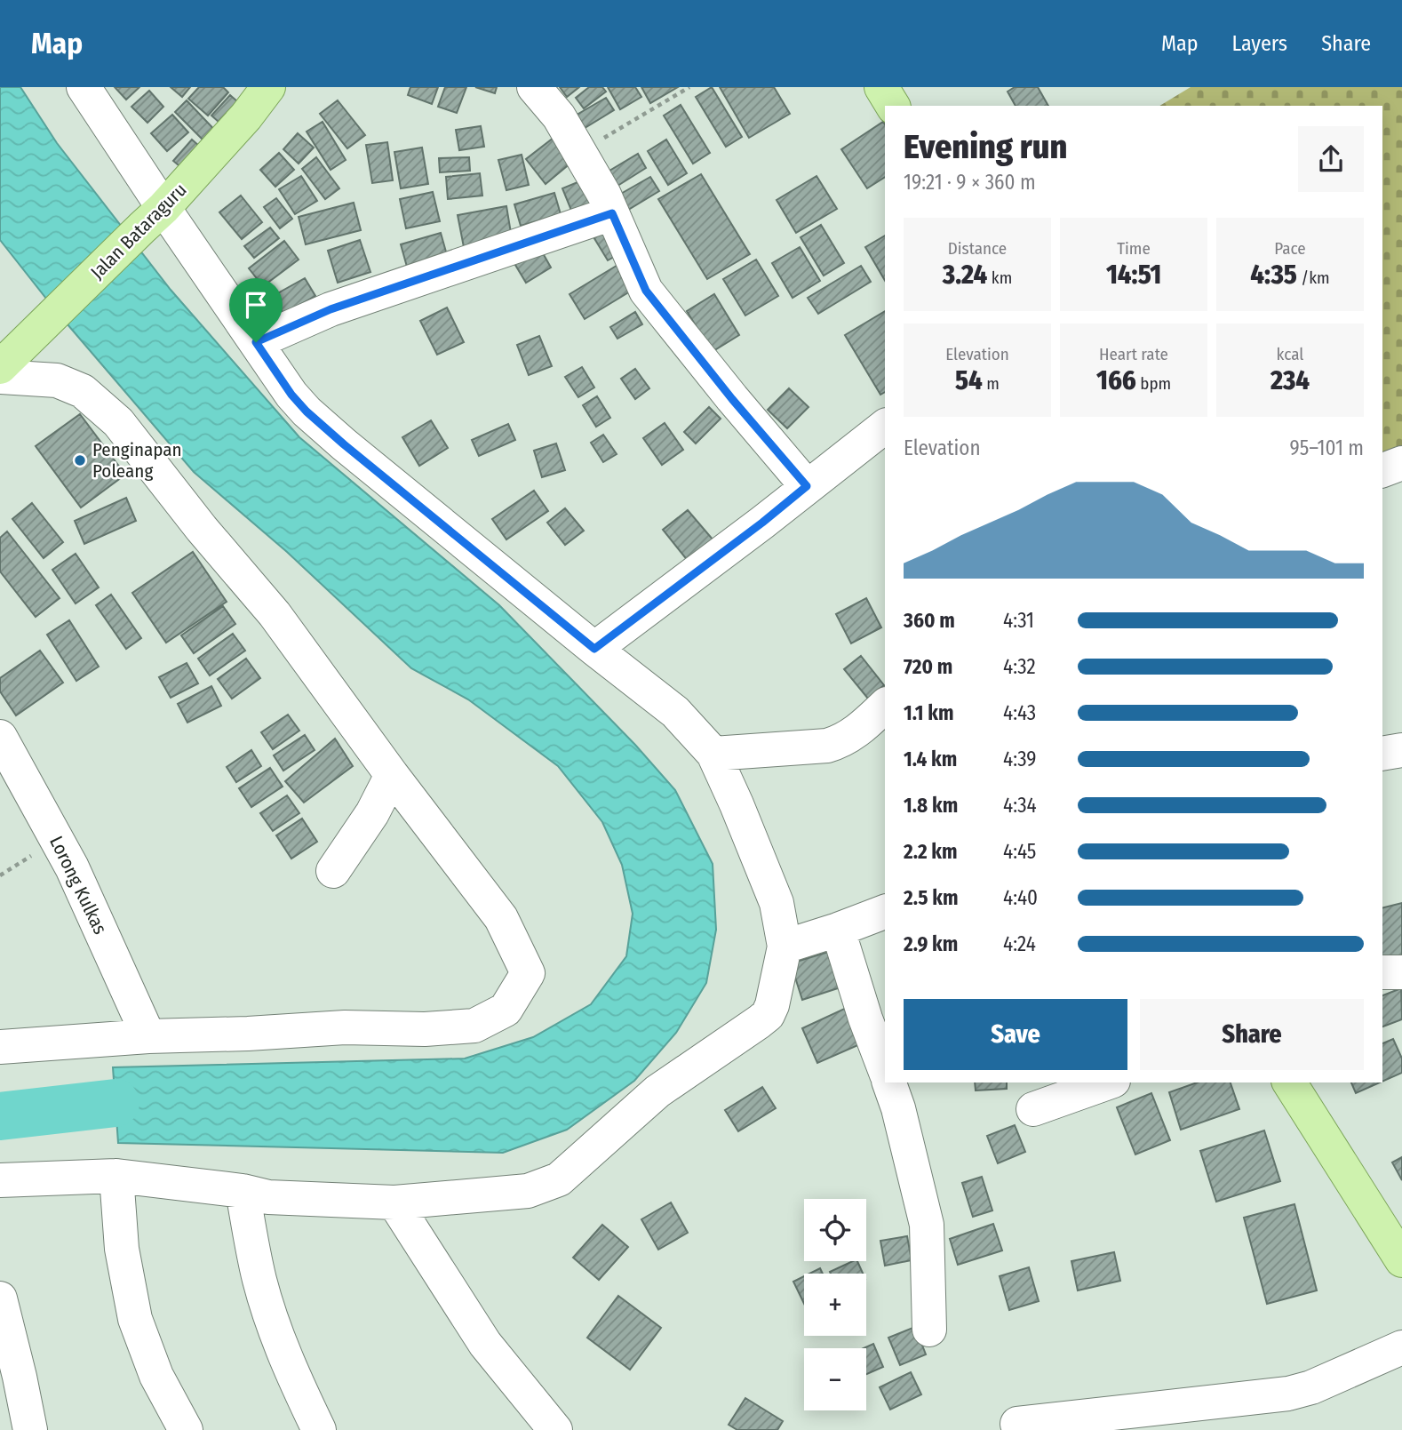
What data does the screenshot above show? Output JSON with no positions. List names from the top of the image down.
{
  "streets": {
    "main road": ["Jalan Bataraguru"],
    "street": ["Lorong Kulkas"]
  },
  "places": ["Penginapan Poleang"],
  "page": {
    "header": "Map",
    "nav": ["Map", "Layers", "Share"],
    "heading": ["Evening run", "19:21 · 9 × 360 m"],
    "stats": [
      ["Distance", "3.24 km"],
      ["Time", "14:51"],
      ["Pace", "4:35 /km"],
      ["Elevation", "54 m"],
      ["Heart rate", "166 bpm"],
      ["kcal", "234"]
    ],
    "chart": ["Elevation", "95–101 m"],
    "list": [
      {
        "name": "360 m",
        "note": "4:31"
      },
      {
        "name": "720 m",
        "note": "4:32"
      },
      {
        "name": "1.1 km",
        "note": "4:43"
      },
      {
        "name": "1.4 km",
        "note": "4:39"
      },
      {
        "name": "1.8 km",
        "note": "4:34"
      },
      {
        "name": "2.2 km",
        "note": "4:45"
      },
      {
        "name": "2.5 km",
        "note": "4:40"
      },
      {
        "name": "2.9 km",
        "note": "4:24"
      }
    ],
    "buttons": ["Save", "Share"],
    "map_buttons": ["+", "−"]
  }
}
